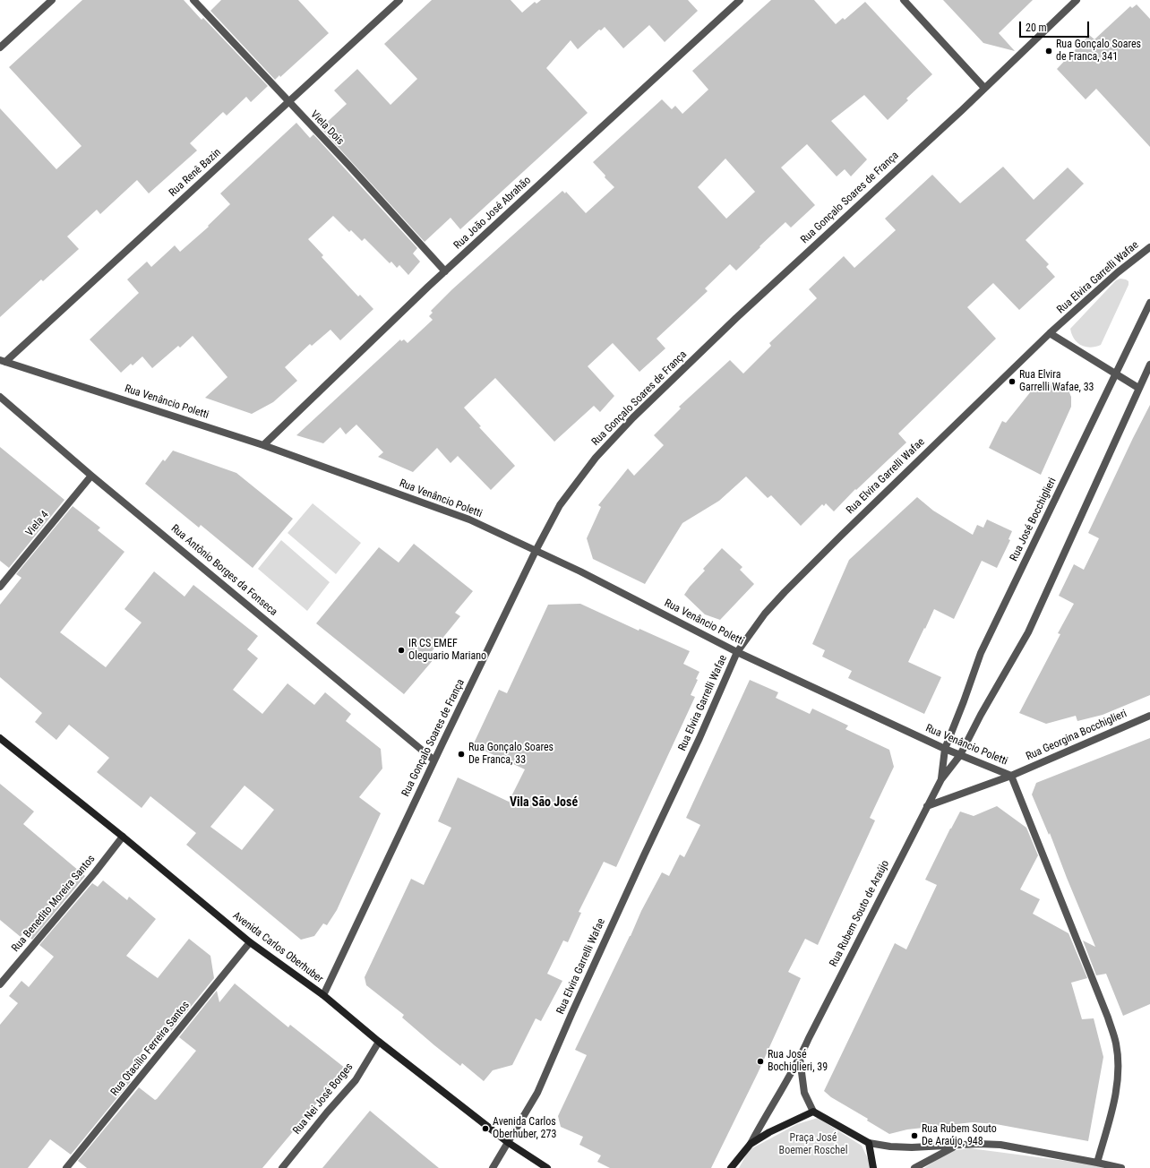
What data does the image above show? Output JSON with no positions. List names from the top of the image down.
{
  "streets": {
    "street": [
      "Viela Dois",
      "Rua Renê Bazin",
      "Rua Gonçalo Soares de França",
      "Rua João José Abrahão",
      "Rua Elvira Garrelli Wafae",
      "Rua Venâncio Poletti",
      "Rua José Bocchiglieri",
      "Viela 4",
      "Rua Antônio Borges da Fonseca",
      "Rua Georgina Bocchiglieri",
      "Rua Benedito Moreira Santos",
      "Rua Rubem Souto de Araújo",
      "Avenida Carlos Oberhuber",
      "Rua Otacílio Ferreira Santos",
      "Rua Nei José Borges"
    ]
  },
  "crossings": [
    ["Viela Dois", "Rua Renê Bazin"],
    ["Viela Dois", "Rua João José Abrahão"],
    ["Rua Renê Bazin", "Rua Venâncio Poletti"],
    ["Rua Gonçalo Soares de França", "Rua Venâncio Poletti"],
    ["Rua Gonçalo Soares de França", "Rua Antônio Borges da Fonseca"],
    ["Rua Gonçalo Soares de França", "Avenida Carlos Oberhuber"],
    ["Rua João José Abrahão", "Rua Venâncio Poletti"],
    ["Rua Elvira Garrelli Wafae", "Rua Venâncio Poletti"],
    ["Rua Elvira Garrelli Wafae", "Avenida Carlos Oberhuber"],
    ["Rua Venâncio Poletti", "Rua José Bocchiglieri"],
    ["Rua Venâncio Poletti", "Rua Georgina Bocchiglieri"],
    ["Rua Venâncio Poletti", "Rua Rubem Souto de Araújo"],
    ["Rua José Bocchiglieri", "Rua Rubem Souto de Araújo"],
    ["Viela 4", "Rua Antônio Borges da Fonseca"],
    ["Rua Georgina Bocchiglieri", "Rua Rubem Souto de Araújo"],
    ["Rua Benedito Moreira Santos", "Avenida Carlos Oberhuber"],
    ["Avenida Carlos Oberhuber", "Rua Otacílio Ferreira Santos"],
    ["Avenida Carlos Oberhuber", "Rua Nei José Borges"]
  ],
  "districts": ["Vila São José"],
  "parks": ["Praça José Boemer Roschel"],
  "places": [
    "Rua Gonçalo Soares de Franca, 341",
    "Rua Elvira Garrelli Wafae, 33",
    "IR CS EMEF Oleguario Mariano",
    "Rua Gonçalo Soares De Franca, 33",
    "Rua José Bochiglieri, 39",
    "Avenida Carlos Oberhuber, 273",
    "Rua Rubem Souto De Araújo, 948"
  ],
  "scale_bar": "20 m"
}
